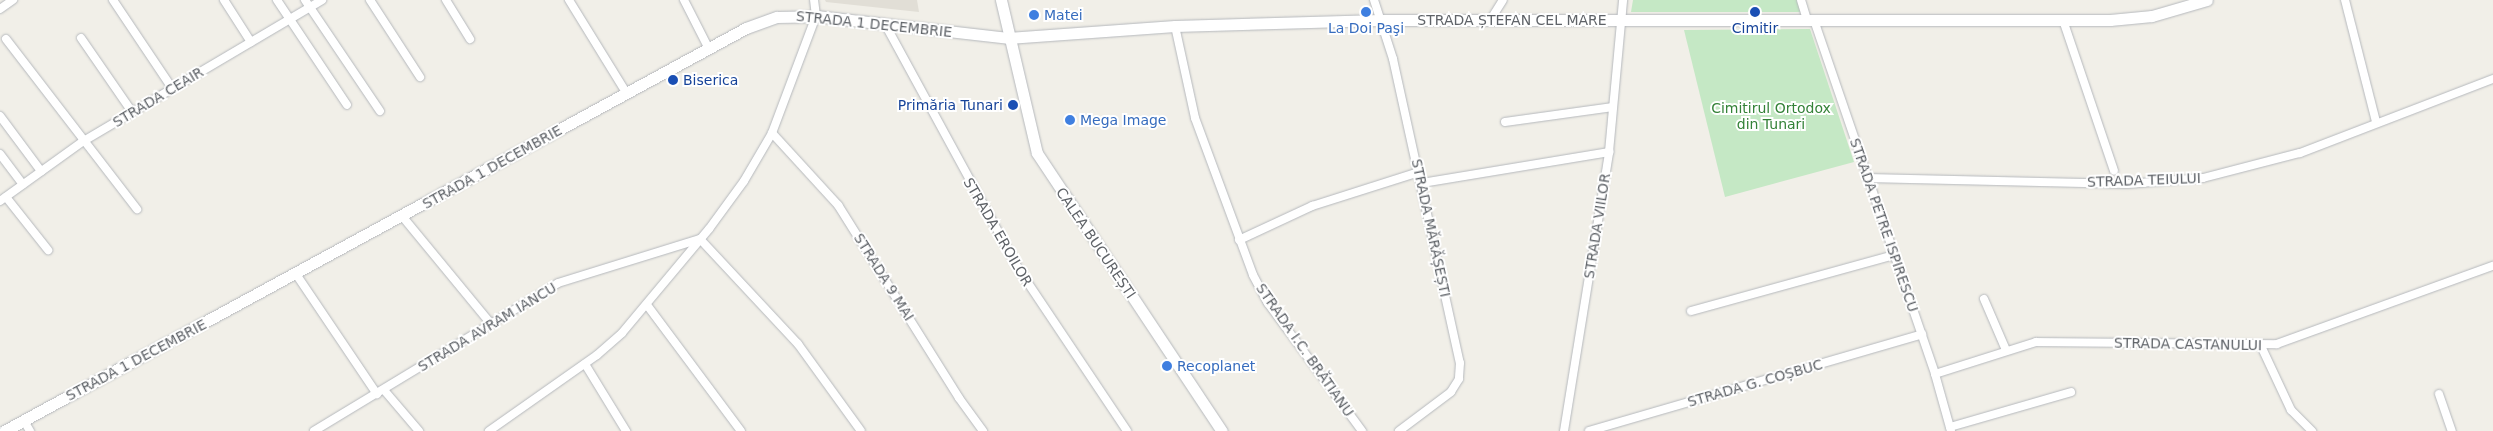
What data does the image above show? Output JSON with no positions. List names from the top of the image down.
{
  "streets": {
    "main road": ["STRADA ȘTEFAN CEL MARE", "STRADA 1 DECEMBRIE", "CALEA BUCUREȘTI"],
    "street": [
      "STRADA CEAIR",
      "STRADA TEIULUI",
      "STRADA PETRE ISPIRESCU",
      "STRADA VIILOR",
      "STRADA MĂRĂȘEȘTI",
      "STRADA EROILOR",
      "STRADA 9 MAI",
      "STRADA AVRAM IANCU",
      "STRADA CASTANULUI",
      "STRADA I.C. BRĂTIANU",
      "STRADA G. COȘBUC"
    ]
  },
  "crossings": [
    ["STRADA ȘTEFAN CEL MARE", "STRADA 1 DECEMBRIE"],
    ["STRADA ȘTEFAN CEL MARE", "STRADA PETRE ISPIRESCU"],
    ["STRADA ȘTEFAN CEL MARE", "STRADA VIILOR"],
    ["STRADA ȘTEFAN CEL MARE", "STRADA MĂRĂȘEȘTI"],
    ["STRADA ȘTEFAN CEL MARE", "CALEA BUCUREȘTI"],
    ["STRADA ȘTEFAN CEL MARE", "STRADA I.C. BRĂTIANU"],
    ["STRADA 1 DECEMBRIE", "STRADA EROILOR"],
    ["STRADA 1 DECEMBRIE", "CALEA BUCUREȘTI"],
    ["STRADA TEIULUI", "STRADA PETRE ISPIRESCU"],
    ["STRADA PETRE ISPIRESCU", "STRADA CASTANULUI"],
    ["STRADA PETRE ISPIRESCU", "STRADA G. COȘBUC"]
  ],
  "parks": ["Cimitirul Ortodox din Tunari"],
  "places": [
    "La Doi Paşi",
    "Cimitir",
    "Matei",
    "Biserica",
    "Primăria Tunari",
    "Mega Image",
    "Recoplanet"
  ]
}
